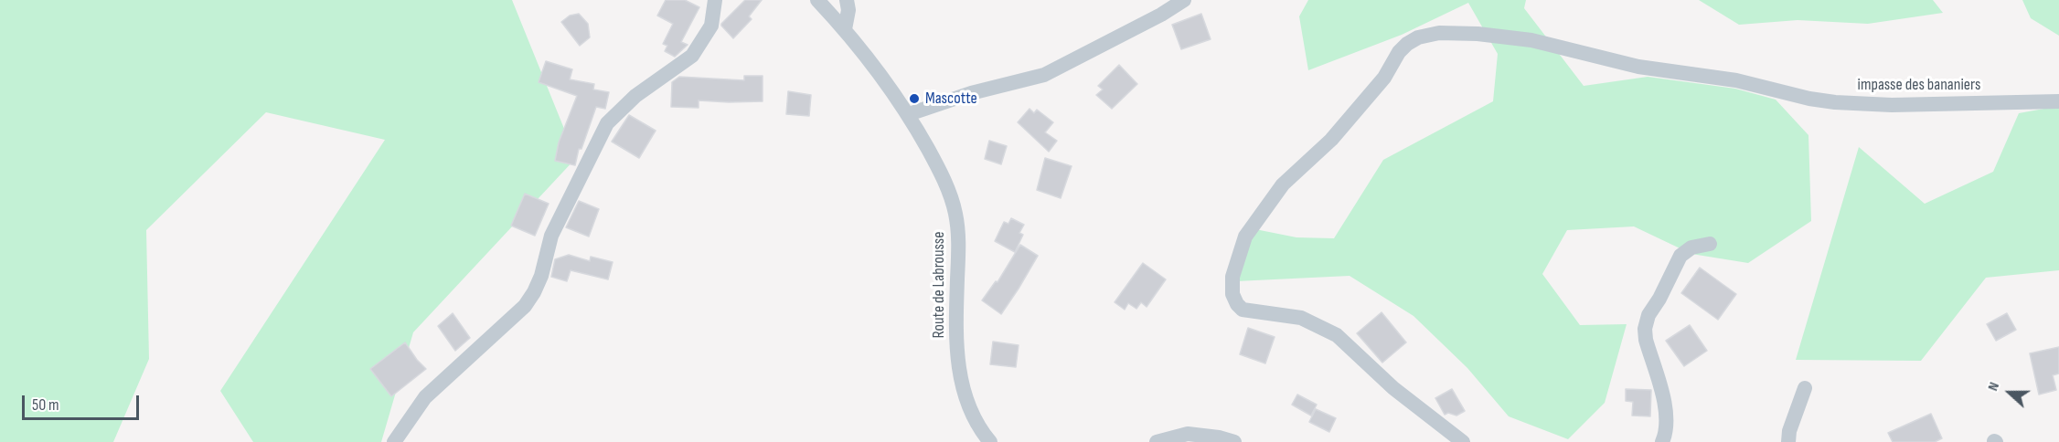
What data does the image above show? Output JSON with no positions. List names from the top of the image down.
{
  "streets": {
    "street": ["impasse des bananiers", "Route de Labrousse"]
  },
  "places": ["Mascotte"],
  "scale_bar": "50 m",
  "north": "left"
}
